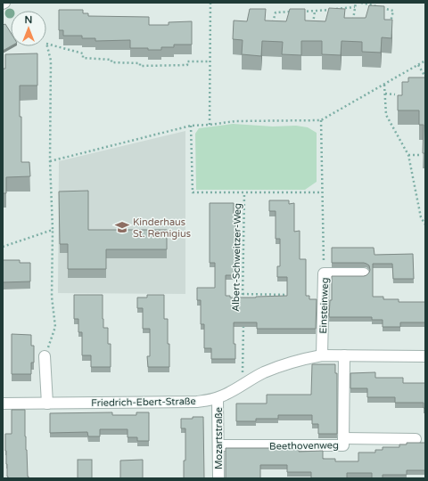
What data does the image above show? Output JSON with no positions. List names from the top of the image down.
{
  "streets": {
    "street": [
      "Einsteinweg",
      "Friedrich-Ebert-Straße",
      "Mozartstraße",
      "Beethovenweg"
    ],
    "path": ["Albert-Schweitzer-Weg"]
  },
  "crossings": [
    ["Albert-Schweitzer-Weg", "Friedrich-Ebert-Straße"],
    ["Einsteinweg", "Friedrich-Ebert-Straße"],
    ["Friedrich-Ebert-Straße", "Mozartstraße"],
    ["Friedrich-Ebert-Straße", "Beethovenweg"],
    ["Mozartstraße", "Beethovenweg"]
  ],
  "places": {
    "school or university": ["Kinderhaus St. Remigius"]
  },
  "north": "top"
}
